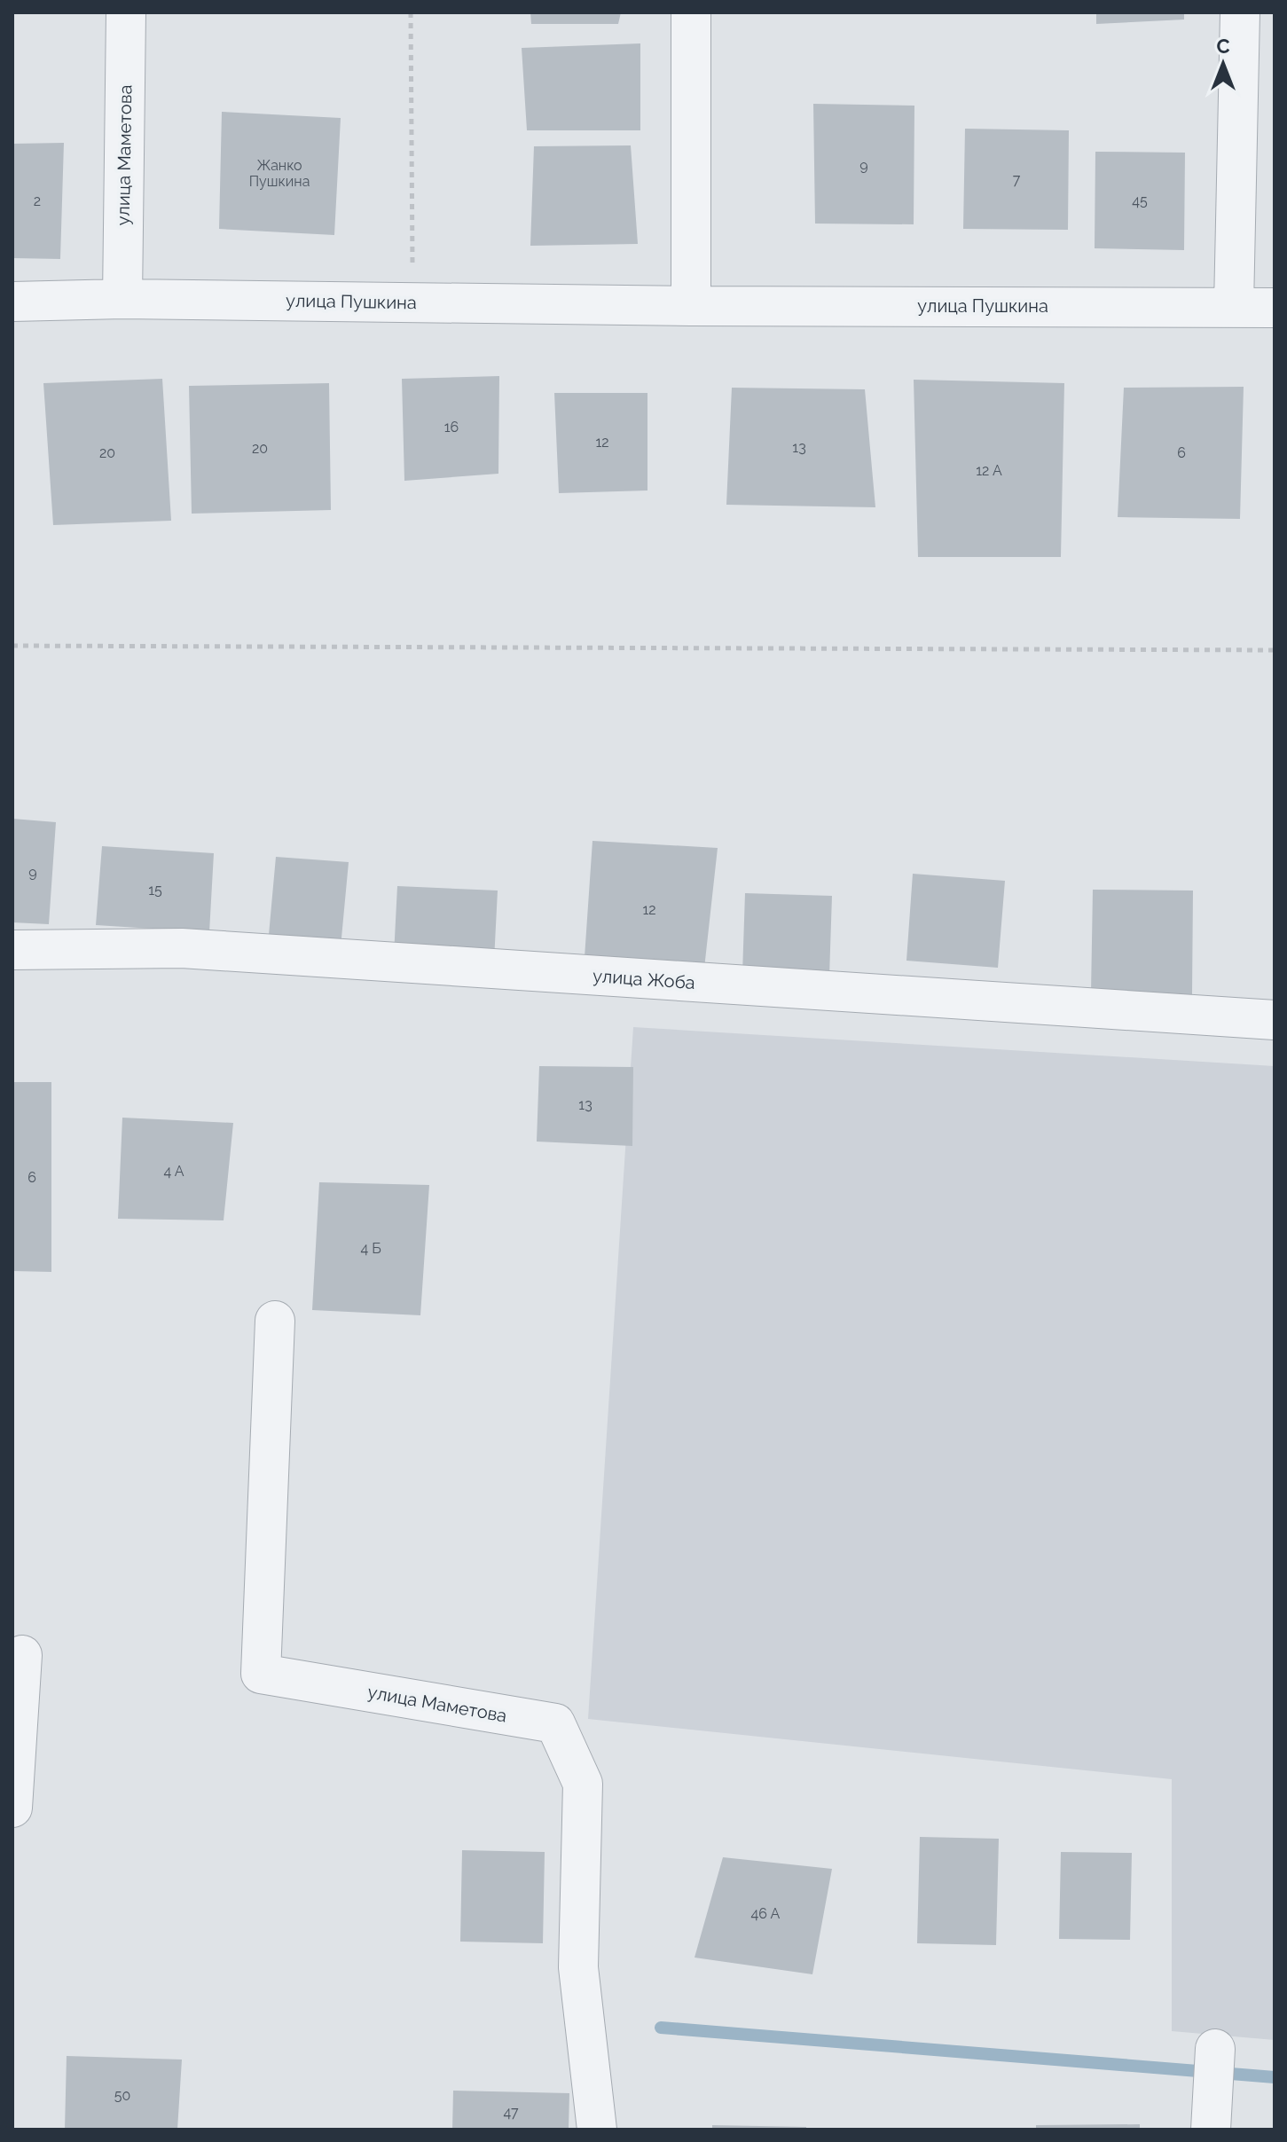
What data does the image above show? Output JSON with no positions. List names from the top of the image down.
{
  "streets": {
    "street": ["улица Маметова", "улица Пушкина", "улица Жоба"]
  },
  "crossings": [
    ["улица Маметова", "улица Пушкина"]
  ],
  "house_numbers": [
    "Жанко Пушкина",
    "9",
    "7",
    "2",
    "45",
    "16",
    "12",
    "13",
    "20",
    "20",
    "6",
    "12 А",
    "9",
    "15",
    "12",
    "13",
    "4 А",
    "6",
    "4 Б",
    "46 А",
    "50",
    "47"
  ],
  "north": "top"
}
